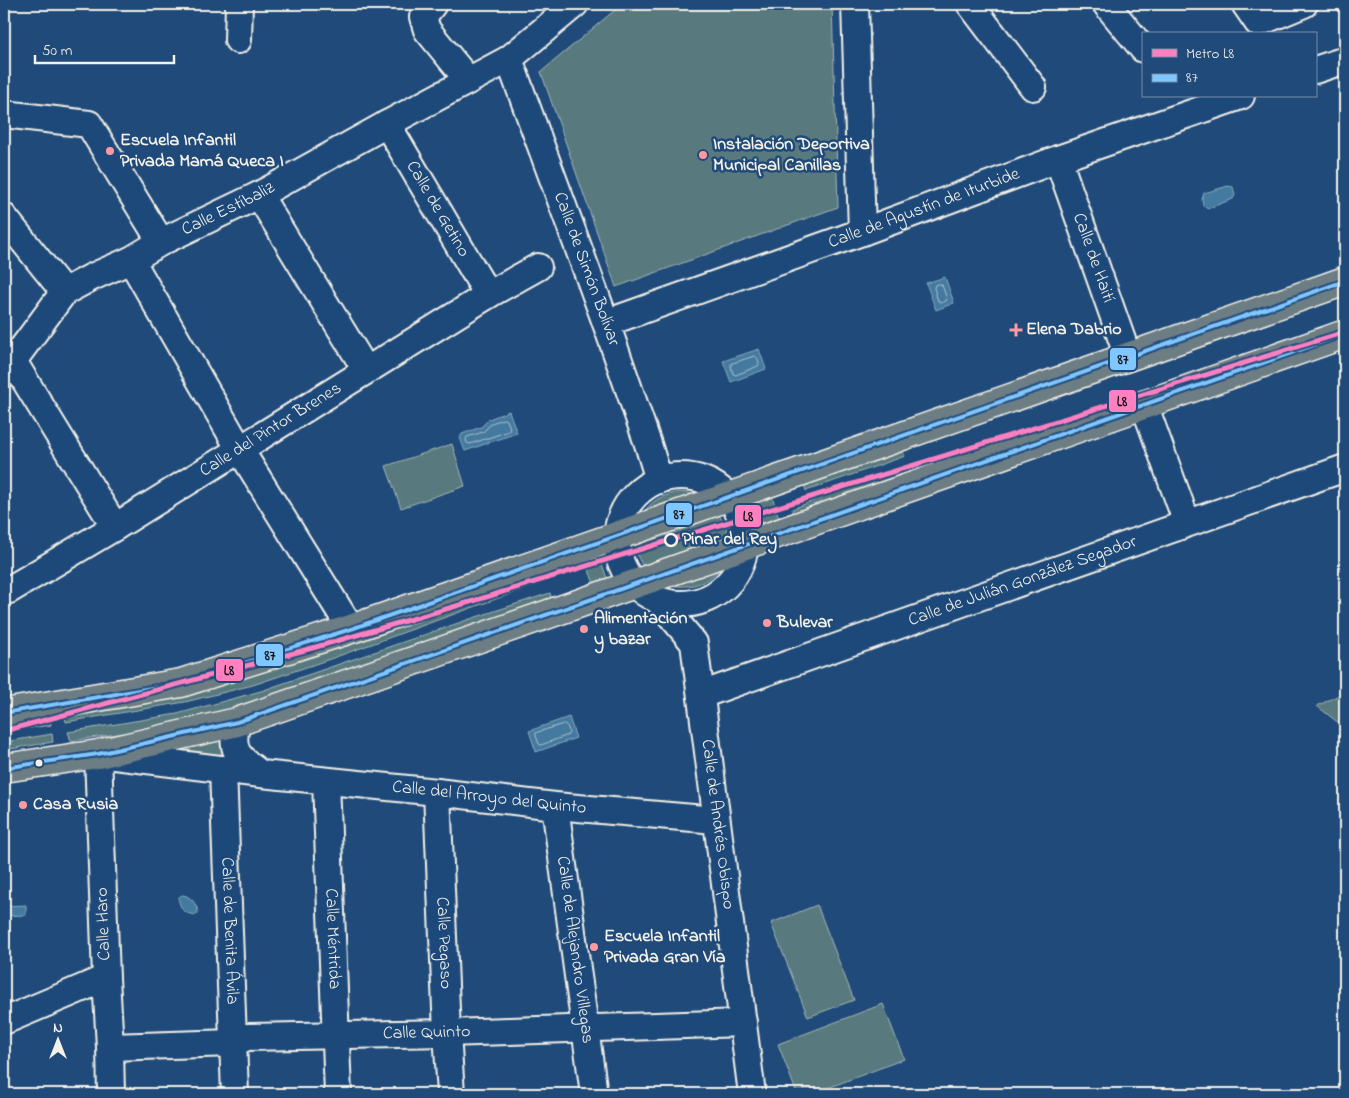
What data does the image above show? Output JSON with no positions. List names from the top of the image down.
{
  "streets": {
    "street": [
      "Calle Estíbaliz",
      "Calle de Getino",
      "Calle de Agustín de Iturbide",
      "Calle de Haití",
      "Calle de Simón Bolívar",
      "Calle del Pintor Brenes",
      "Calle de Julián González Segador",
      "Calle del Arroyo del Quinto",
      "Calle de Andrés Obispo",
      "Calle Haro",
      "Calle de Benita Ávila",
      "Calle Méntrida",
      "Calle Pegaso",
      "Calle de Alejandro Villegas",
      "Calle Quinto"
    ]
  },
  "crossings": [
    ["Calle Estíbaliz", "Calle de Getino"],
    ["Calle Estíbaliz", "Calle de Simón Bolívar"],
    ["Calle de Getino", "Calle del Pintor Brenes"],
    ["Calle de Agustín de Iturbide", "Calle de Haití"],
    ["Calle de Agustín de Iturbide", "Calle de Simón Bolívar"],
    ["Calle de Julián González Segador", "Calle de Andrés Obispo"],
    ["Calle del Arroyo del Quinto", "Calle de Andrés Obispo"],
    ["Calle del Arroyo del Quinto", "Calle Haro"],
    ["Calle del Arroyo del Quinto", "Calle de Benita Ávila"],
    ["Calle del Arroyo del Quinto", "Calle Méntrida"],
    ["Calle del Arroyo del Quinto", "Calle Pegaso"],
    ["Calle del Arroyo del Quinto", "Calle de Alejandro Villegas"],
    ["Calle de Andrés Obispo", "Calle Quinto"],
    ["Calle Haro", "Calle Quinto"],
    ["Calle de Benita Ávila", "Calle Quinto"],
    ["Calle Méntrida", "Calle Quinto"],
    ["Calle Pegaso", "Calle Quinto"],
    ["Calle de Alejandro Villegas", "Calle Quinto"]
  ],
  "places": {
    "other": [
      "Escuela Infantil Privada Mamá Queca I",
      "Instalación Deportiva Municipal Canillas",
      "Pinar del Rey",
      "Bulevar",
      "Alimentación y bazar",
      "Casa Rusia",
      "Escuela Infantil Privada Gran Vía"
    ],
    "health": ["Elena Dabrio"]
  },
  "lines": ["transit line 87", "metro line L8"],
  "legend": ["Metro L8", "87"],
  "scale_bar": "50 m",
  "north": "top"
}
